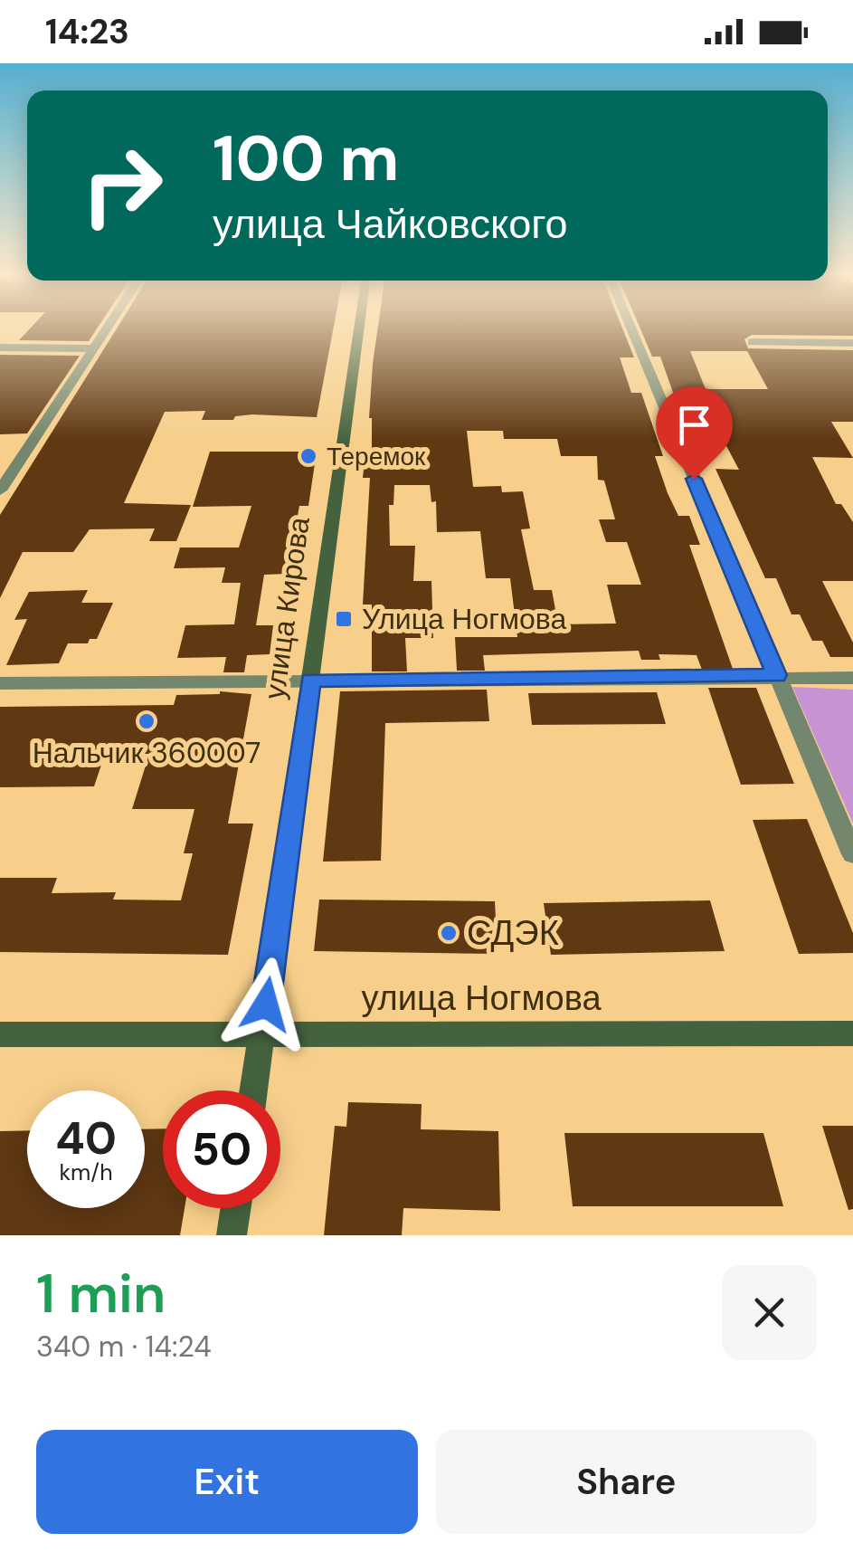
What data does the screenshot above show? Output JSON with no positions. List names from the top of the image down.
{
  "streets": {
    "main road": ["улица Кирова", "улица Ногмова"]
  },
  "crossings": [
    ["улица Кирова", "улица Ногмова"]
  ],
  "places": {
    "other": ["Теремок", "Нальчик 360007", "СДЭК"],
    "transit": ["Улица Ногмова"]
  },
  "page": {
    "status": "14:23",
    "turn": ["100 m", "улица Чайковского"],
    "speed": "40 km/h",
    "limit": "50",
    "heading": ["1 min", "340 m · 14:24"],
    "buttons": ["Exit", "Share"]
  }
}
